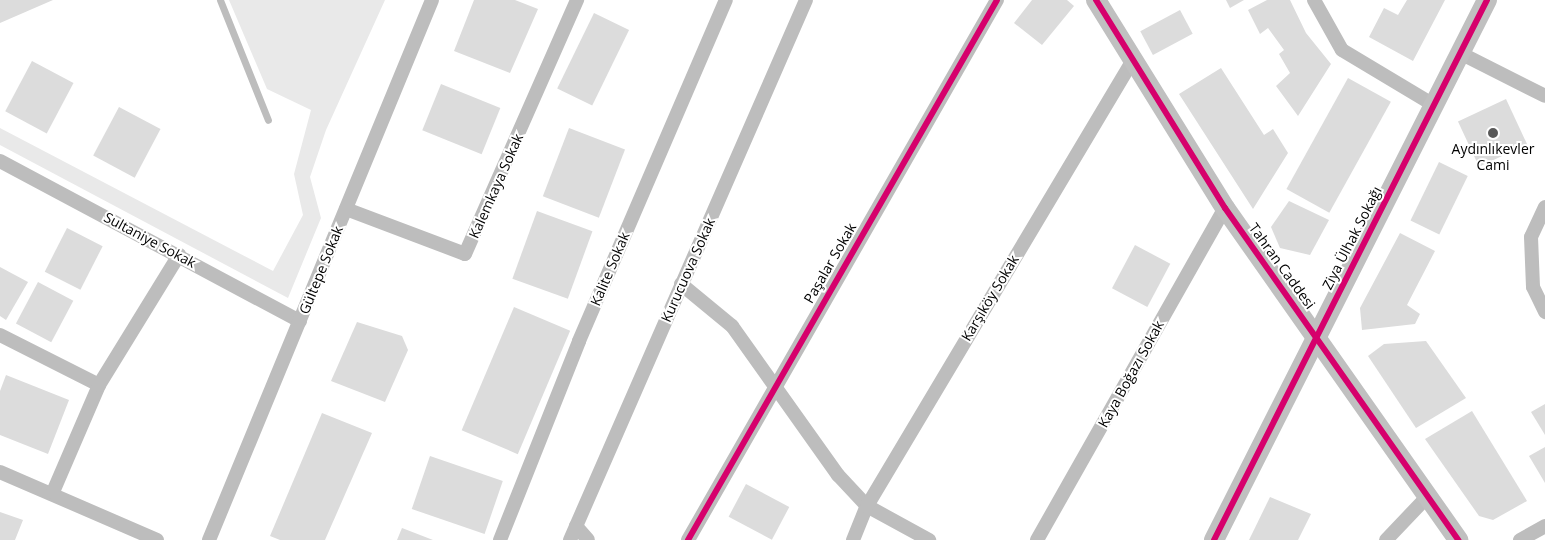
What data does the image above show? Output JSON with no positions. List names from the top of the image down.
{
  "streets": {
    "street": [
      "Kalemkaya Sokak",
      "Ziya Ülhak Sokağı",
      "Sultaniye Sokak",
      "Paşalar Sokak",
      "Tahran Caddesi",
      "Kalite Sokak",
      "Gültepe Sokak",
      "Kurucuova Sokak",
      "Karşıköy Sokak",
      "Kaya Boğazı Sokak"
    ]
  },
  "crossings": [
    ["Kalemkaya Sokak", "Gültepe Sokak"],
    ["Ziya Ülhak Sokağı", "Tahran Caddesi"],
    ["Sultaniye Sokak", "Gültepe Sokak"],
    ["Tahran Caddesi", "Karşıköy Sokak"],
    ["Tahran Caddesi", "Kaya Boğazı Sokak"]
  ],
  "places": ["Aydınlıkevler Cami"]
}
